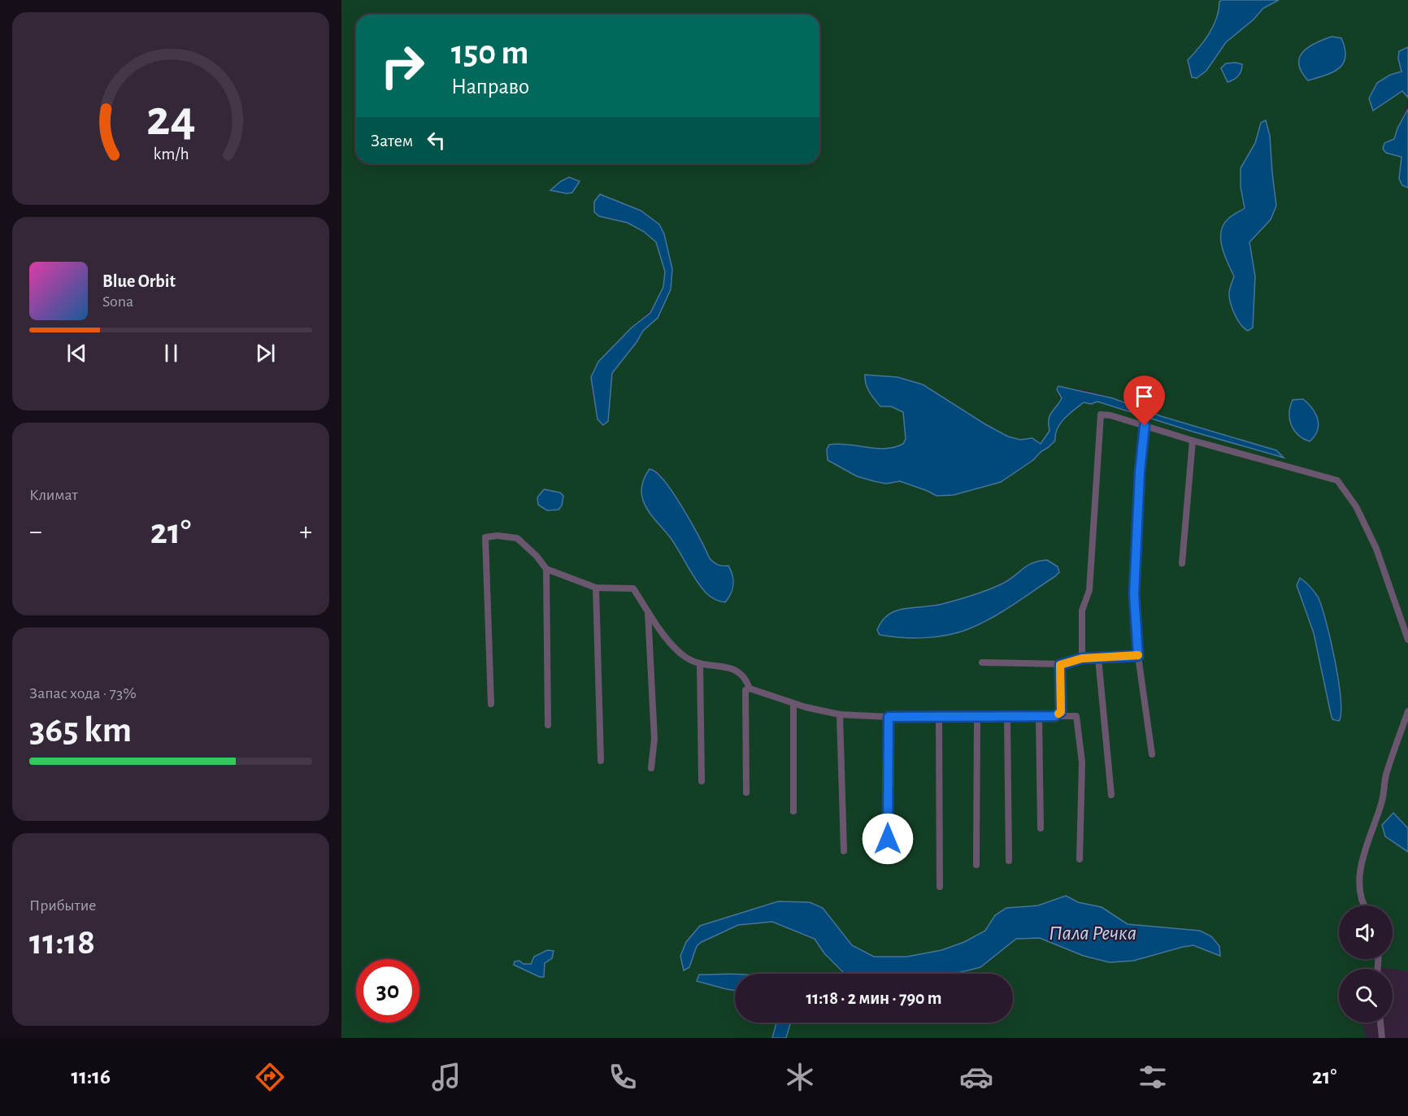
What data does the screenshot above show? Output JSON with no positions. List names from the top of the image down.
{
  "water": ["Пала Речка"],
  "page": {
    "turn": ["150 m", "Направо"],
    "then": "Затем",
    "song": ["Blue Orbit", "Sona"],
    "tile": [
      "Климат",
      ["Запас хода · 73%", "365 km"],
      ["Прибытие", "11:18"]
    ],
    "heat": ["−", "21°", "+"],
    "limit": "30",
    "trip": "11:18 · 2 мин · 790 m",
    "tabs": ["11:16", "21°"],
    "gauge": ["24", "km/h"]
  }
}
